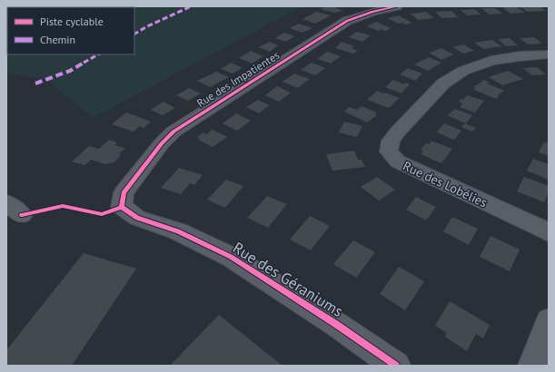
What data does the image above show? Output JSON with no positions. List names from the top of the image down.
{
  "streets": {
    "street": ["Rue des Impatientes", "Rue des Lobélies", "Rue des Géraniums"]
  },
  "crossings": [
    ["Rue des Impatientes", "Rue des Géraniums"]
  ],
  "legend": ["Piste cyclable", "Chemin"]
}
